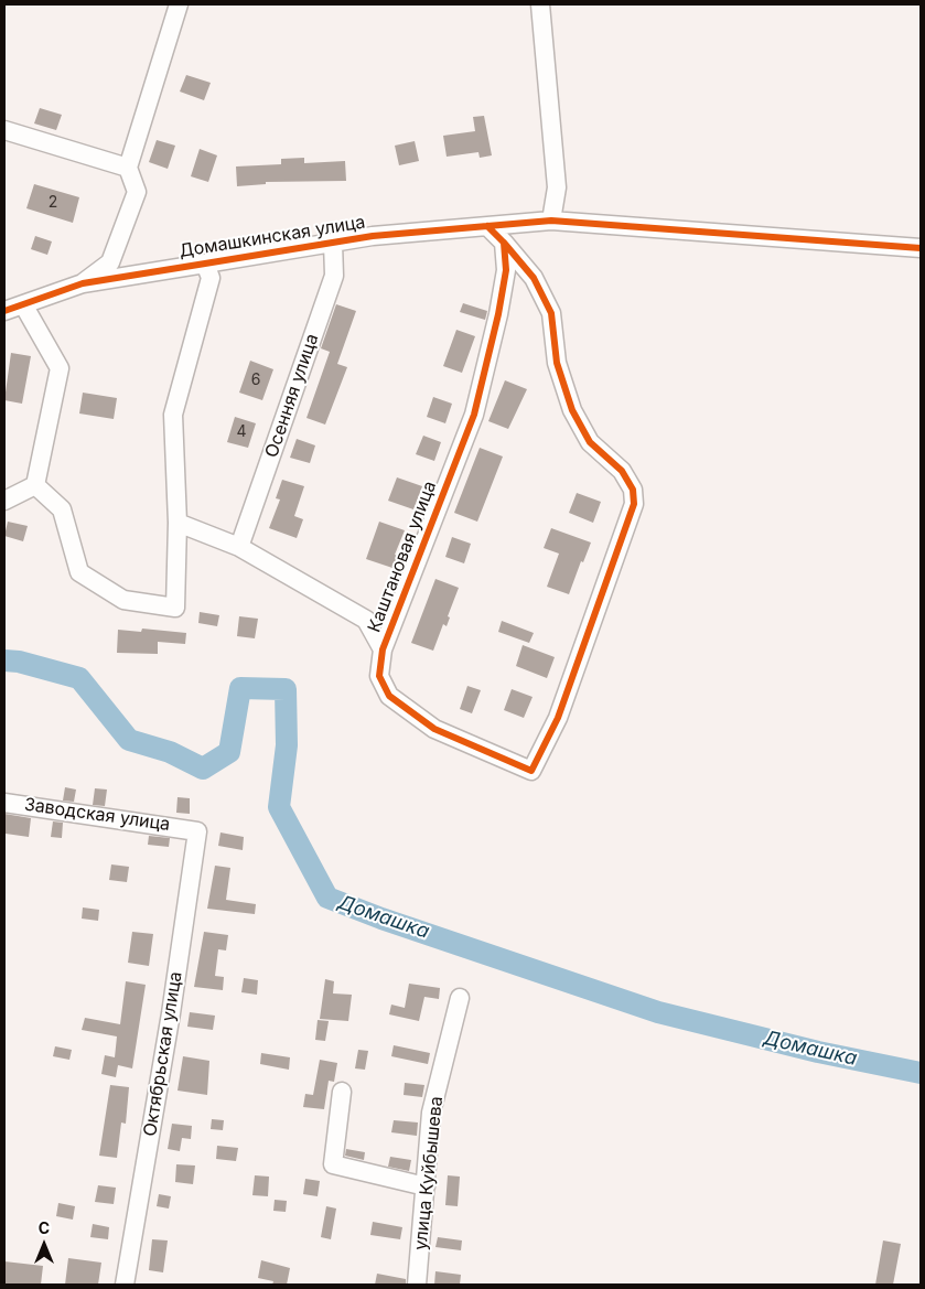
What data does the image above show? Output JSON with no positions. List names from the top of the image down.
{
  "streets": {
    "street": [
      "Домашкинская улица",
      "Осенняя улица",
      "Каштановая улица",
      "Заводская улица",
      "Октябрьская улица",
      "улица Куйбышева"
    ]
  },
  "crossings": [
    ["Домашкинская улица", "Осенняя улица"],
    ["Заводская улица", "Октябрьская улица"]
  ],
  "water": ["Домашка"],
  "house_numbers": ["2", "6", "4"],
  "north": "top"
}
